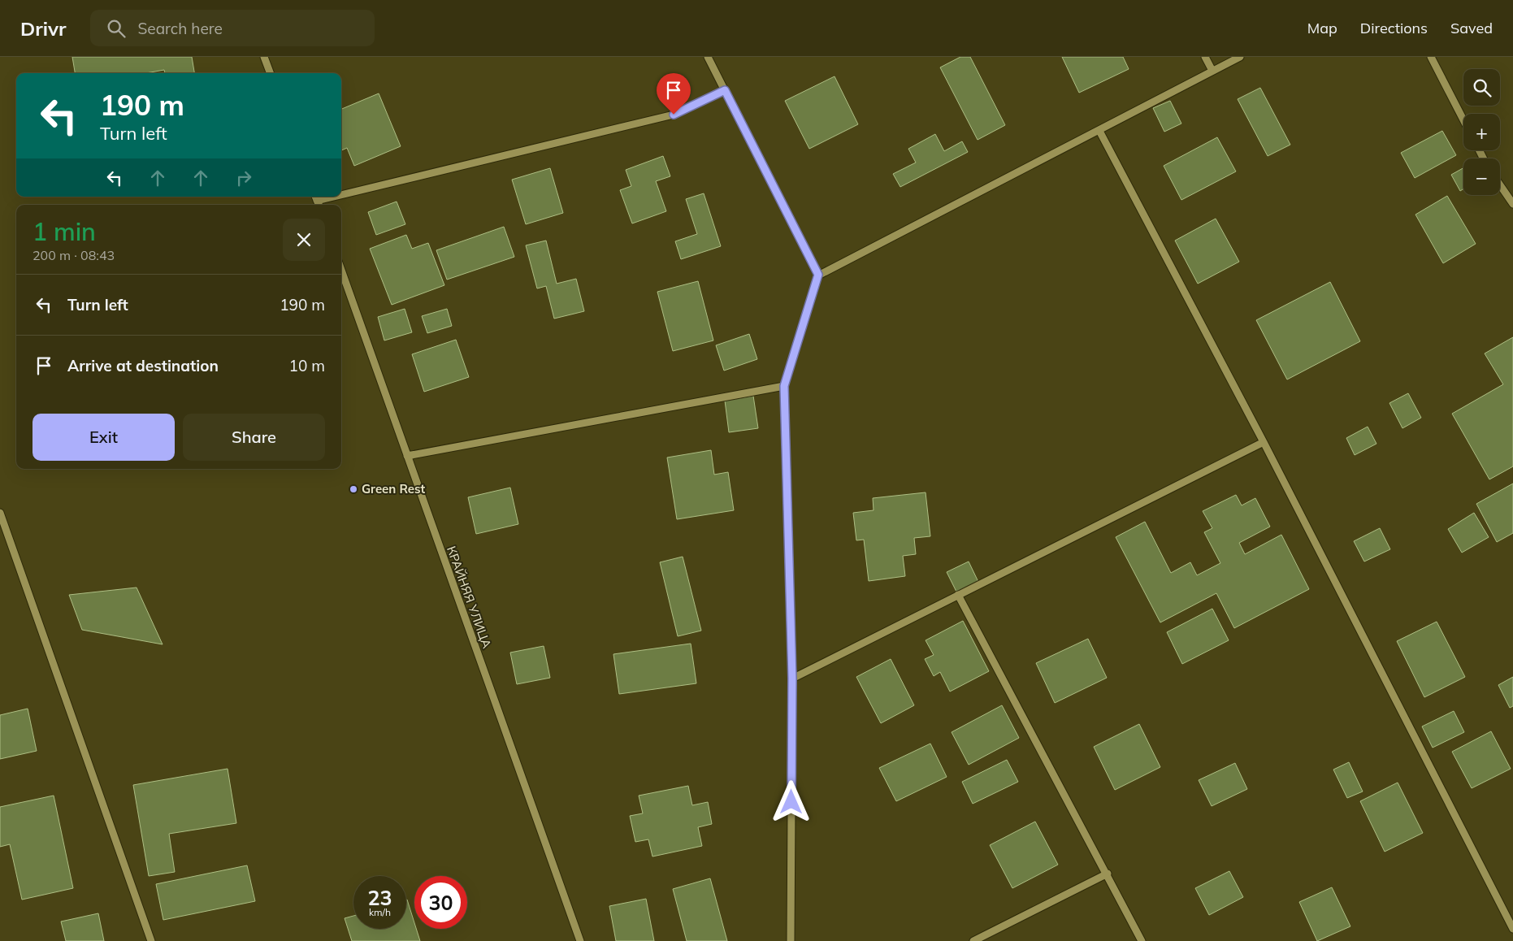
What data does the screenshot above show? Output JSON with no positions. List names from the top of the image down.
{
  "streets": {
    "street": ["КРАЙНЯЯ УЛИЦА"]
  },
  "places": ["Green Rest"],
  "page": {
    "header": "Drivr",
    "search": "Search here",
    "nav": ["Map", "Directions", "Saved"],
    "map_buttons": ["+", "−"],
    "turn": ["190 m", "Turn left"],
    "heading": ["1 min", "200 m · 08:43"],
    "list": [
      {
        "name": "Turn left",
        "value": "190 m"
      },
      {
        "name": "Arrive at destination",
        "value": "10 m"
      }
    ],
    "buttons": ["Exit", "Share"],
    "speed": "23 km/h",
    "limit": "30"
  }
}
